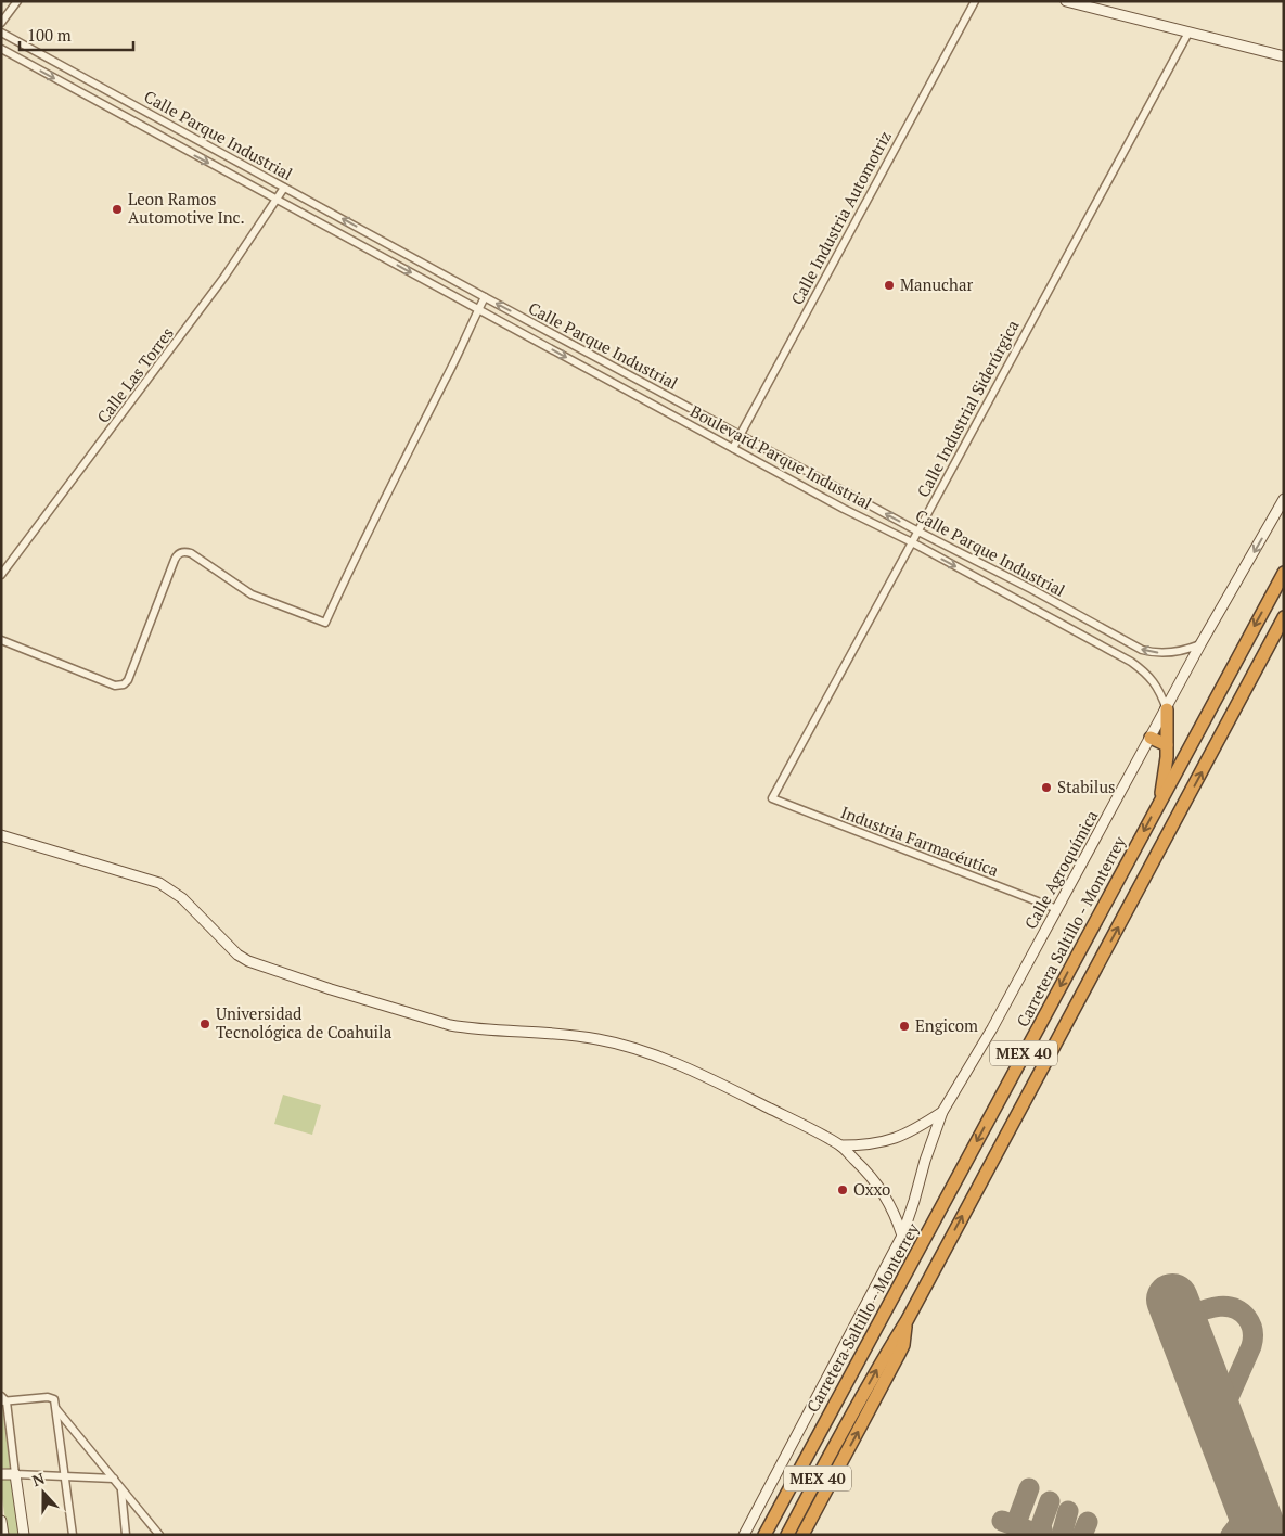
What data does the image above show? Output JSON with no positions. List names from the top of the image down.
{
  "streets": {
    "highway": ["Carretera Saltillo - Monterrey", "MEX 40"],
    "street": [
      "Calle Parque Industrial",
      "Calle Industria Automotriz",
      "Calle Las Torres",
      "Calle Industrial Siderúrgica",
      "Boulevard Parque Industrial",
      "Industria Farmacéutica",
      "Calle Agroquímica"
    ]
  },
  "crossings": [
    ["Calle Parque Industrial", "Calle Industria Automotriz"],
    ["Calle Parque Industrial", "Calle Las Torres"],
    ["Calle Parque Industrial", "Calle Industrial Siderúrgica"],
    ["Calle Parque Industrial", "Boulevard Parque Industrial"],
    ["Calle Parque Industrial", "Calle Agroquímica"],
    ["Calle Industria Automotriz", "Boulevard Parque Industrial"],
    ["Calle Industrial Siderúrgica", "Boulevard Parque Industrial"],
    ["Calle Industrial Siderúrgica", "Industria Farmacéutica"],
    ["Boulevard Parque Industrial", "Calle Agroquímica"],
    ["Industria Farmacéutica", "Calle Agroquímica"]
  ],
  "one_way": ["Boulevard Parque Industrial"],
  "places": [
    "Leon Ramos Automotive Inc.",
    "Manuchar",
    "Stabilus",
    "Universidad Tecnológica de Coahuila",
    "Engicom",
    "Oxxo"
  ],
  "scale_bar": "100 m",
  "north": "top"
}
